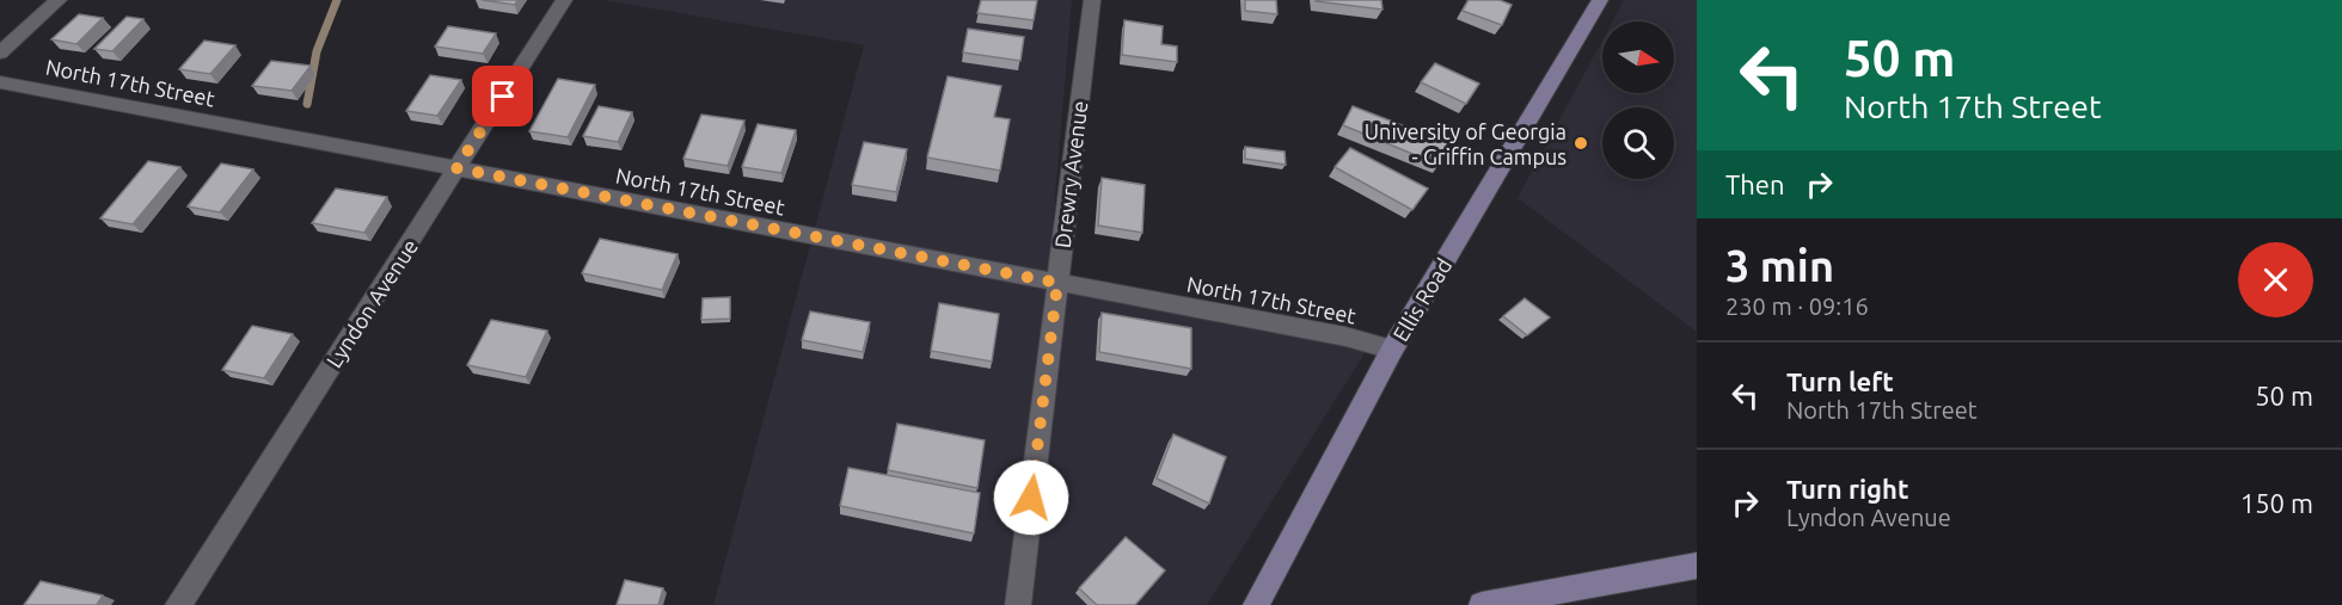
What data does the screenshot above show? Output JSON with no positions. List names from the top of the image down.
{
  "streets": {
    "street": [
      "North 17th Street",
      "Drewry Avenue",
      "Ellis Road",
      "Lyndon Avenue"
    ]
  },
  "crossings": [
    ["North 17th Street", "Drewry Avenue"],
    ["North 17th Street", "Ellis Road"],
    ["North 17th Street", "Lyndon Avenue"]
  ],
  "places": ["University of Georgia - Griffin Campus"],
  "north": "right",
  "page": {
    "turn": ["50 m", "North 17th Street"],
    "then": "Then",
    "heading": ["3 min", "230 m · 09:16"],
    "list": [
      {
        "name": "Turn left",
        "note": "North 17th Street",
        "value": "50 m"
      },
      {
        "name": "Turn right",
        "note": "Lyndon Avenue",
        "value": "150 m"
      }
    ]
  }
}
